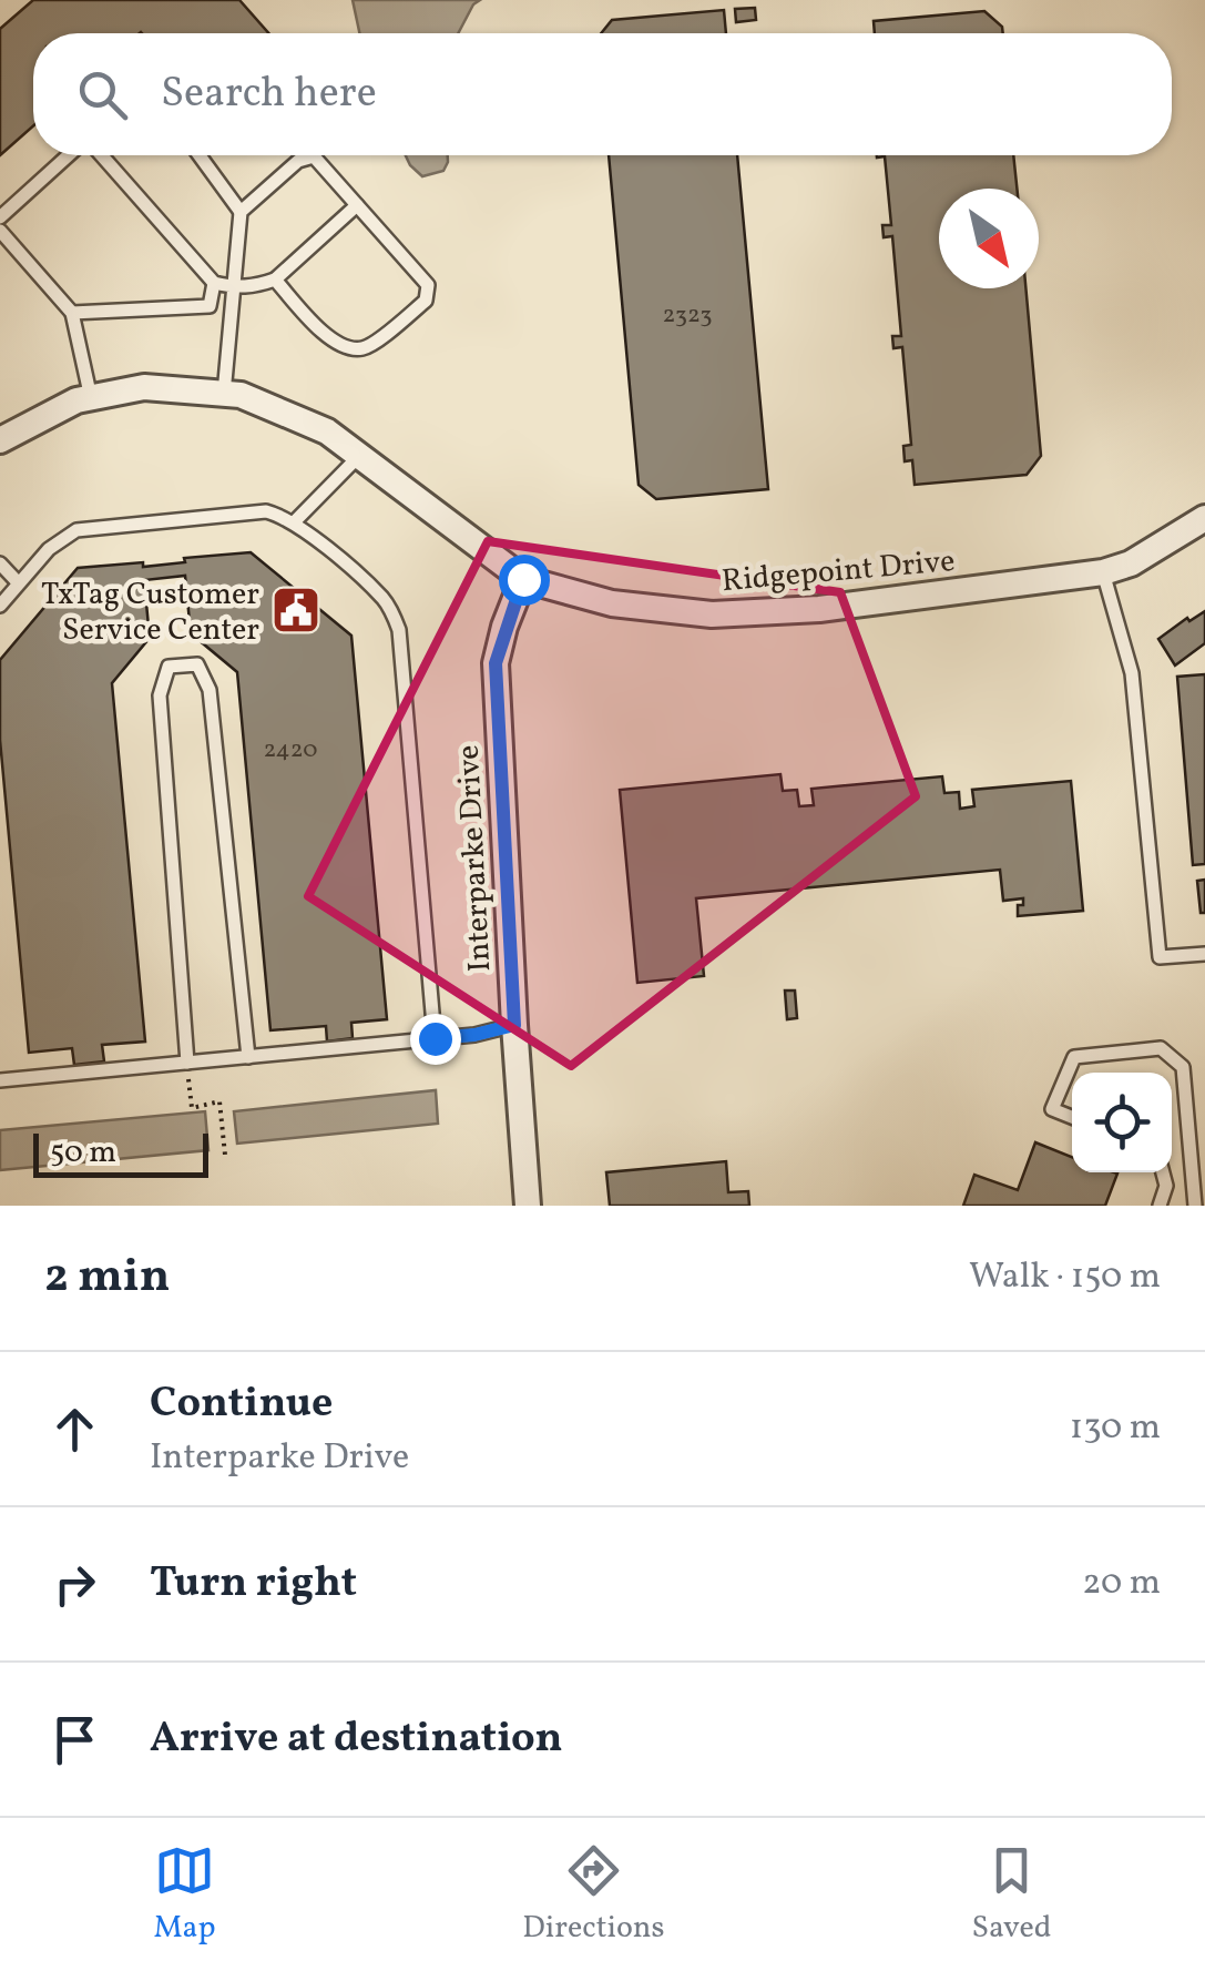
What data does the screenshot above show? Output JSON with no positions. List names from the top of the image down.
{
  "streets": {
    "street": ["Ridgepoint Drive", "Interparke Drive"]
  },
  "crossings": [
    ["Ridgepoint Drive", "Interparke Drive"]
  ],
  "places": {
    "public building": ["TxTag Customer Service Center"]
  },
  "house_numbers": ["2323", "2420"],
  "scale_bar": "50 m",
  "north": "bottom right",
  "page": {
    "search": "Search here",
    "scale": "50 m",
    "heading": ["2 min", "Walk · 150 m"],
    "list": [
      ["Continue", "Interparke Drive", "130 m"],
      ["Turn right", "20 m"],
      "Arrive at destination"
    ],
    "nav": ["Map", "Directions", "Saved"]
  }
}
